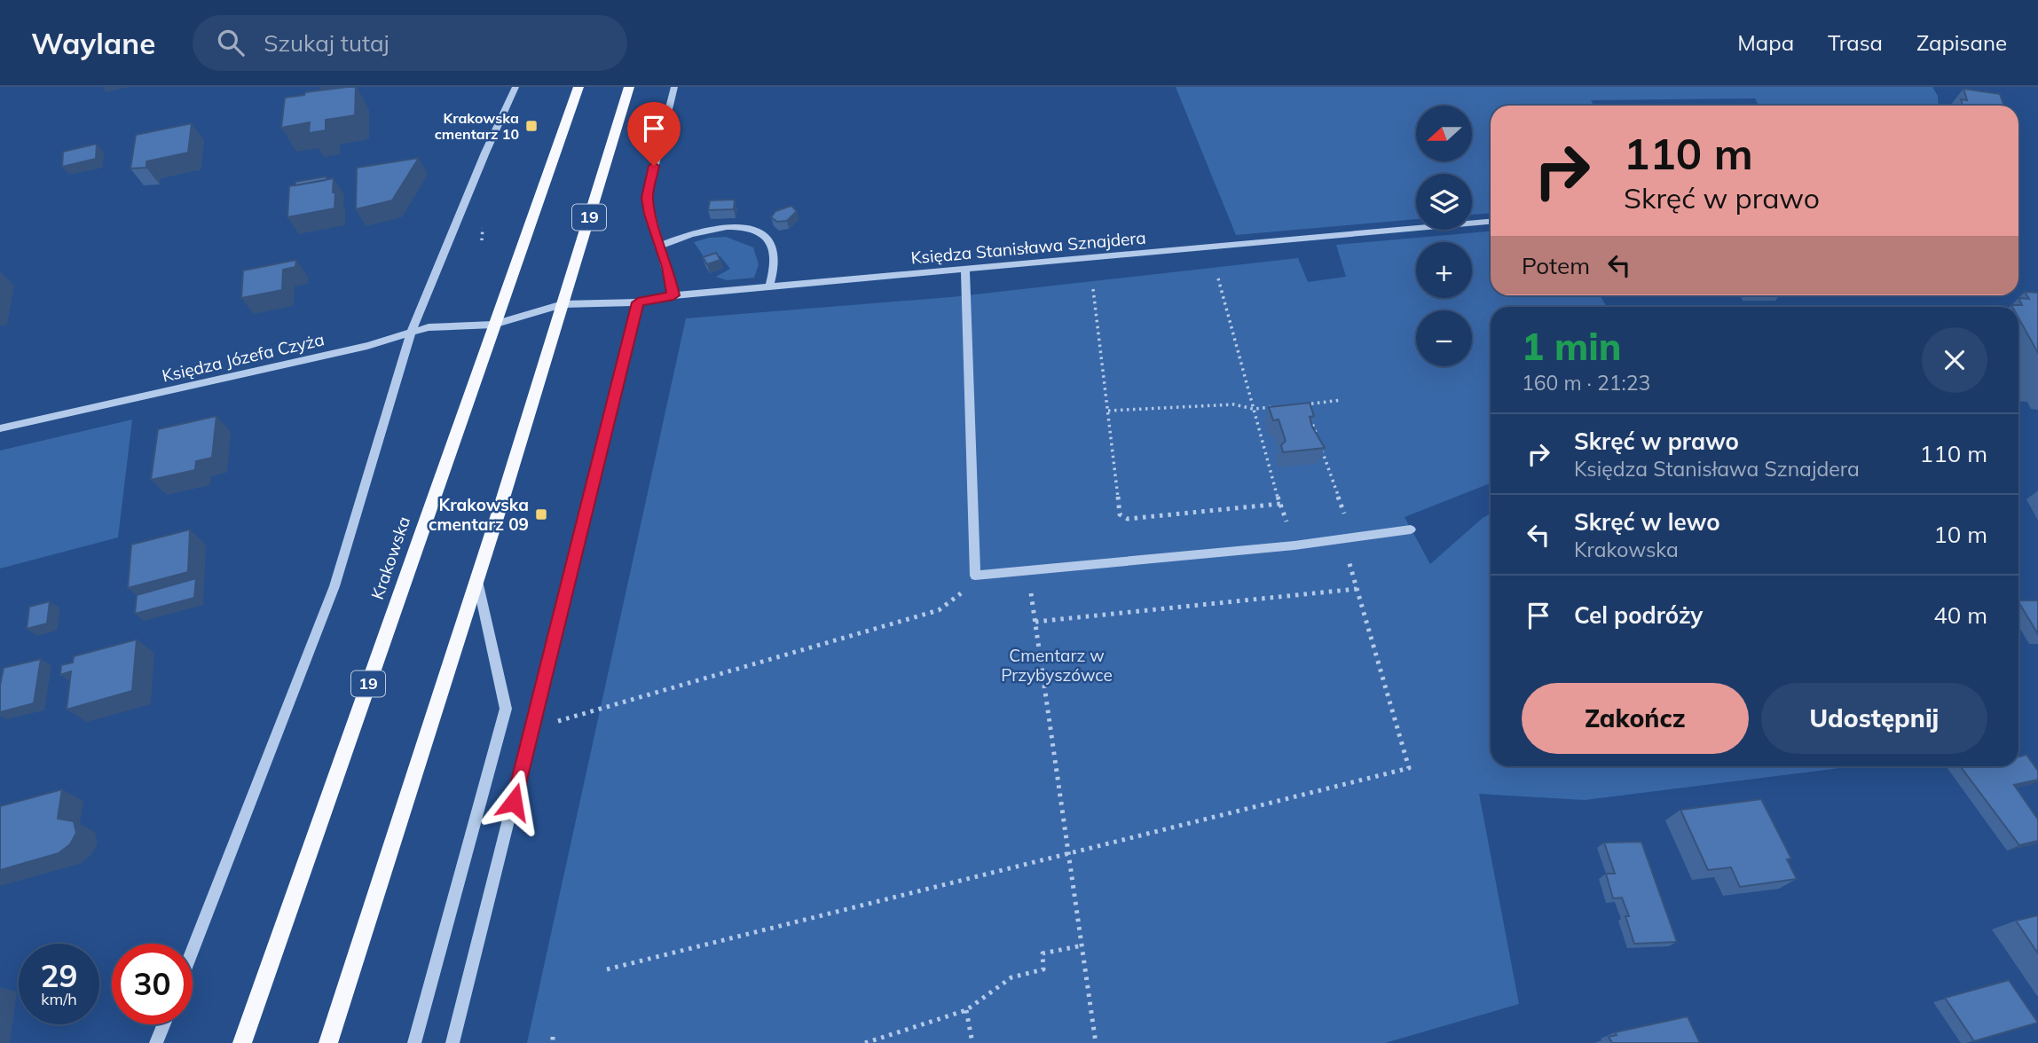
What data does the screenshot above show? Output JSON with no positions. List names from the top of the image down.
{
  "streets": {
    "main road": ["19", "Krakowska"],
    "street": ["Księdza Stanisława Sznajdera", "Księdza Józefa Czyża"]
  },
  "crossings": [
    ["19", "Księdza Stanisława Sznajdera"],
    ["Księdza Stanisława Sznajdera", "Księdza Józefa Czyża"],
    ["Księdza Stanisława Sznajdera", "Krakowska"],
    ["Księdza Józefa Czyża", "Krakowska"]
  ],
  "parks": ["Cmentarz w Przybyszówce"],
  "places": {
    "transit": ["Krakowska cmentarz 10", "Krakowska cmentarz 09"]
  },
  "north": "left",
  "page": {
    "header": "Waylane",
    "search": "Szukaj tutaj",
    "nav": ["Mapa", "Trasa", "Zapisane"],
    "map_buttons": ["+", "−"],
    "turn": ["110 m", "Skręć w prawo"],
    "then": "Potem",
    "heading": ["1 min", "160 m · 21:23"],
    "list": [
      {
        "name": "Skręć w prawo",
        "note": "Księdza Stanisława Sznajdera",
        "value": "110 m"
      },
      {
        "name": "Skręć w lewo",
        "note": "Krakowska",
        "value": "10 m"
      },
      {
        "name": "Cel podróży",
        "value": "40 m"
      }
    ],
    "buttons": ["Zakończ", "Udostępnij"],
    "speed": "29 km/h",
    "limit": "30"
  }
}
